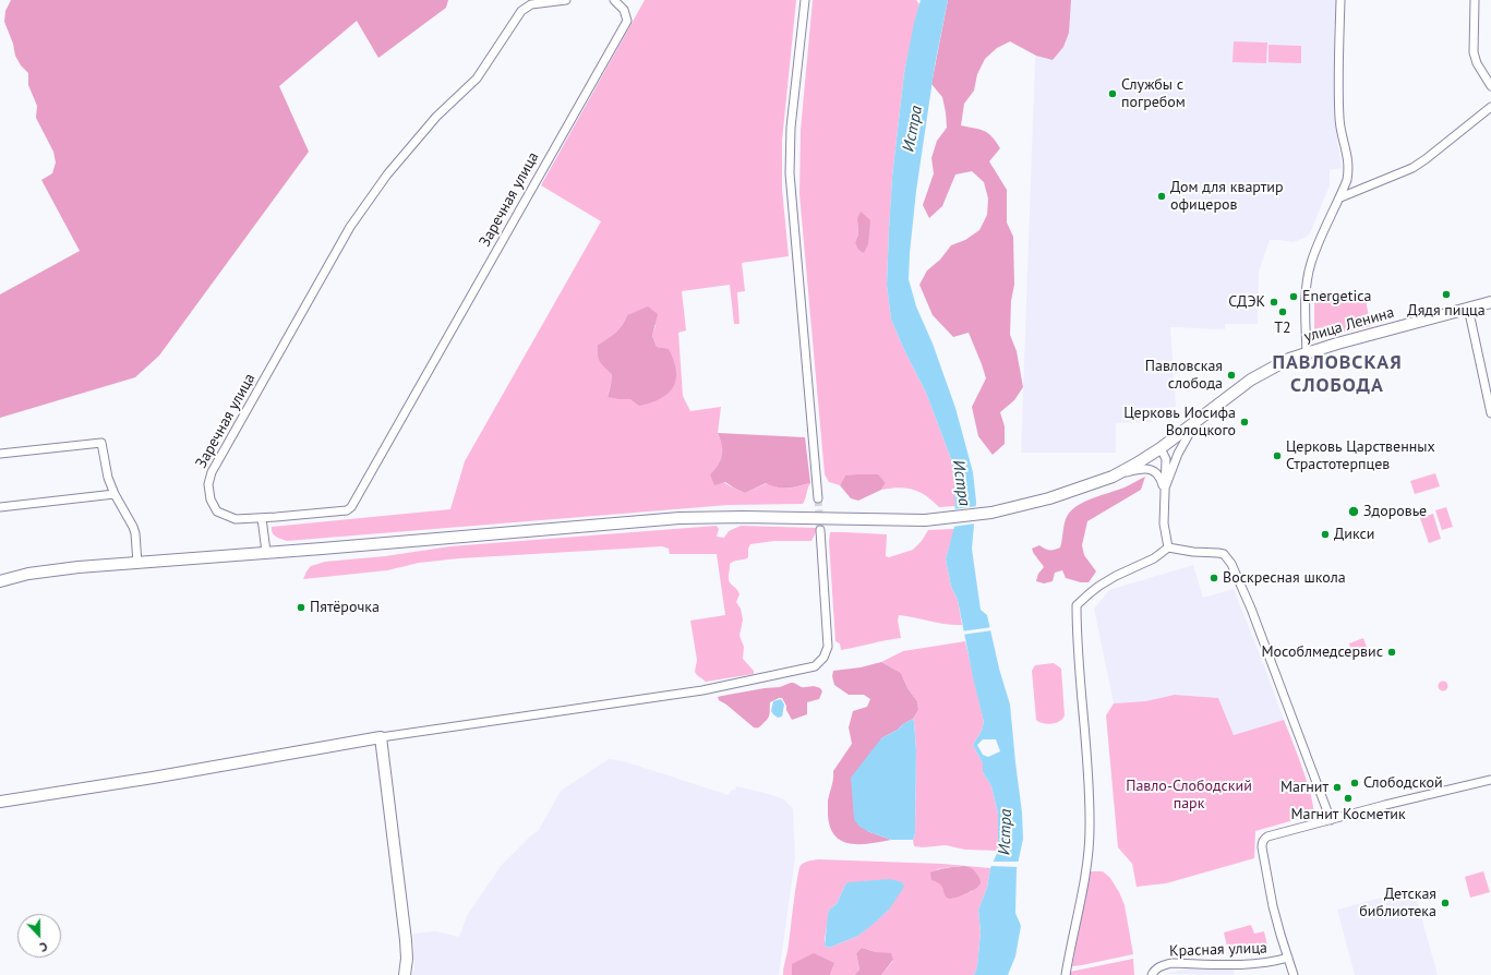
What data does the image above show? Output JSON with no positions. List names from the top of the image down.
{
  "streets": {
    "main road": ["улица Ленина"],
    "street": ["Заречная улица", "Красная улица"]
  },
  "districts": ["ПАВЛОВСКАЯ СЛОБОДА"],
  "water": ["Истра"],
  "parks": ["Павло-Слободский парк"],
  "places": [
    "Службы с погребом",
    "Дом для квартир офицеров",
    "Дядя пицца",
    "Energetica",
    "СДЭК",
    "T2",
    "Павловская слобода",
    "Церковь Иосифа Волоцкого",
    "Церковь Царственных Страстотерпцев",
    "Здоровье",
    "Дикси",
    "Воскресная школа",
    "Пятёрочка",
    "Мособлмедсервис",
    "Слободской",
    "Магнит",
    "Магнит Косметик",
    "Детская библиотека"
  ],
  "north": "bottom"
}
